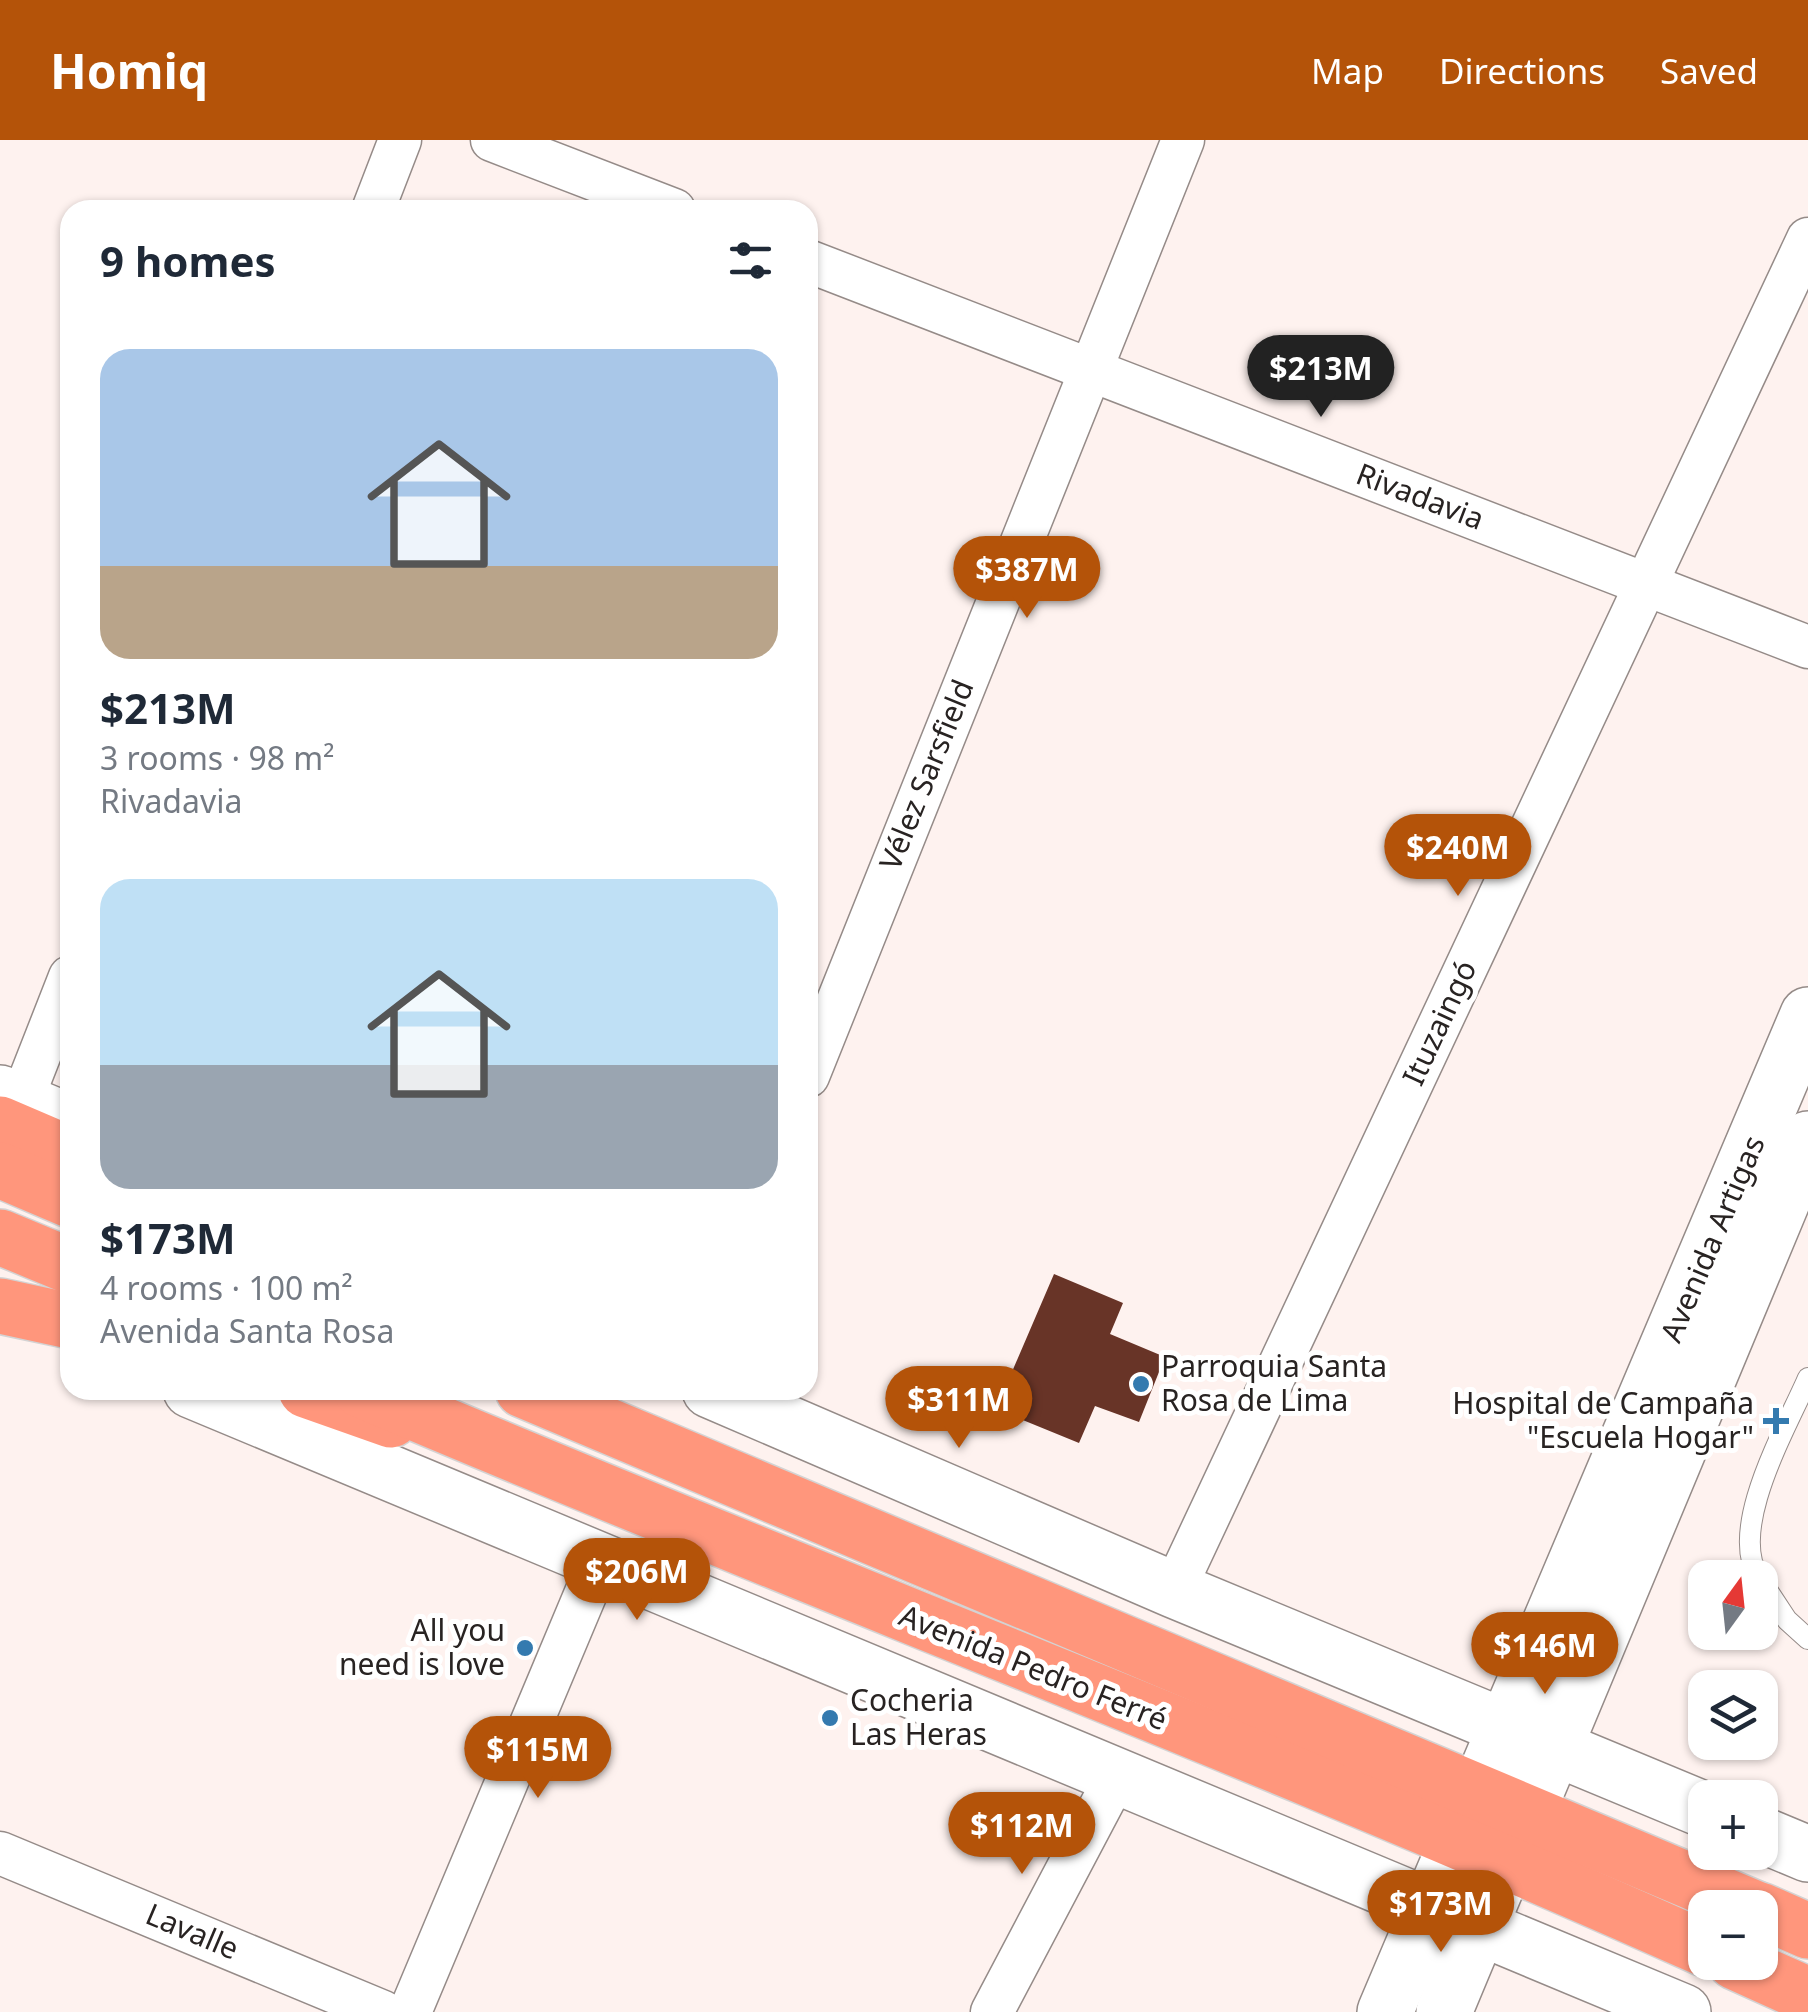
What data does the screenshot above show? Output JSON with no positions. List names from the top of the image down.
{
  "streets": {
    "highway": ["Avenida Pedro Ferré"],
    "main road": ["Avenida Artigas"],
    "street": [
      "Rivadavia",
      "Vélez Sarsfield",
      "Ituzaingó",
      "Lavalle"
    ]
  },
  "crossings": [
    ["Rivadavia", "Vélez Sarsfield"],
    ["Rivadavia", "Ituzaingó"],
    ["Avenida Artigas", "Avenida Pedro Ferré"]
  ],
  "places": {
    "other": ["Parroquia Santa Rosa de Lima", "All you need is love", "Cocheria Las Heras"],
    "health": ["Hospital de Campaña \"Escuela Hogar\""]
  },
  "north": "top",
  "page": {
    "header": "Homiq",
    "nav": ["Map", "Directions", "Saved"],
    "heading": "9 homes",
    "list": [
      {
        "name": "$213M",
        "note": "3 rooms · 98 m² · Rivadavia"
      },
      {
        "name": "$173M",
        "note": "4 rooms · 100 m² · Avenida Santa Rosa"
      }
    ],
    "price": [
      "$213M",
      "$387M",
      "$240M",
      "$311M",
      "$206M",
      "$146M",
      "$115M",
      "$112M",
      "$173M"
    ],
    "map_buttons": ["+", "−"]
  }
}
